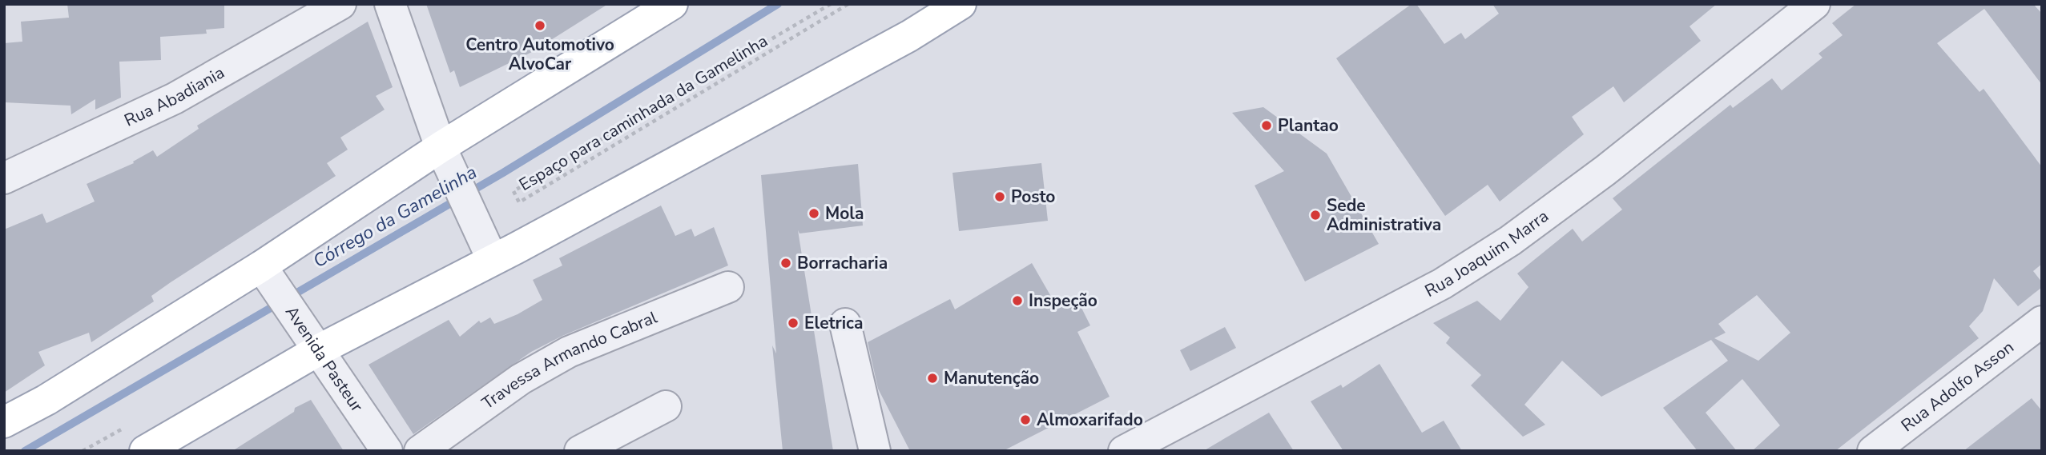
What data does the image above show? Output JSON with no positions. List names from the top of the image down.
{
  "streets": {
    "street": [
      "Rua Abadiania",
      "Rua Joaquim Marra",
      "Avenida Pasteur",
      "Travessa Armando Cabral",
      "Rua Adolfo Asson"
    ],
    "path": ["Espaço para caminhada da Gamelinha"]
  },
  "water": ["Córrego da Gamelinha"],
  "places": [
    "Centro Automotivo AlvoCar",
    "Plantao",
    "Posto",
    "Mola",
    "Sede Administrativa",
    "Borracharia",
    "Inspeção",
    "Eletrica",
    "Manutenção",
    "Almoxarifado"
  ]
}
